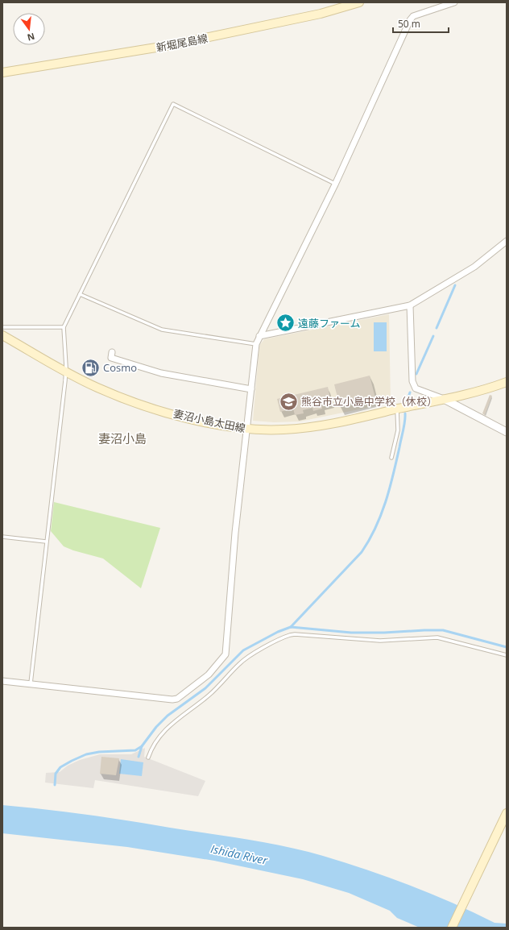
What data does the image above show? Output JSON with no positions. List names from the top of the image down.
{
  "streets": {
    "main road": ["新堀尾島線", "妻沼小島太田線"]
  },
  "districts": ["妻沼小島"],
  "water": ["Ishida River"],
  "places": {
    "place": ["遠藤ファーム"],
    "fuel station": ["Cosmo"],
    "school or university": ["熊谷市立小島中学校（休校）"]
  },
  "scale_bar": "50 m",
  "north": "bottom"
}
